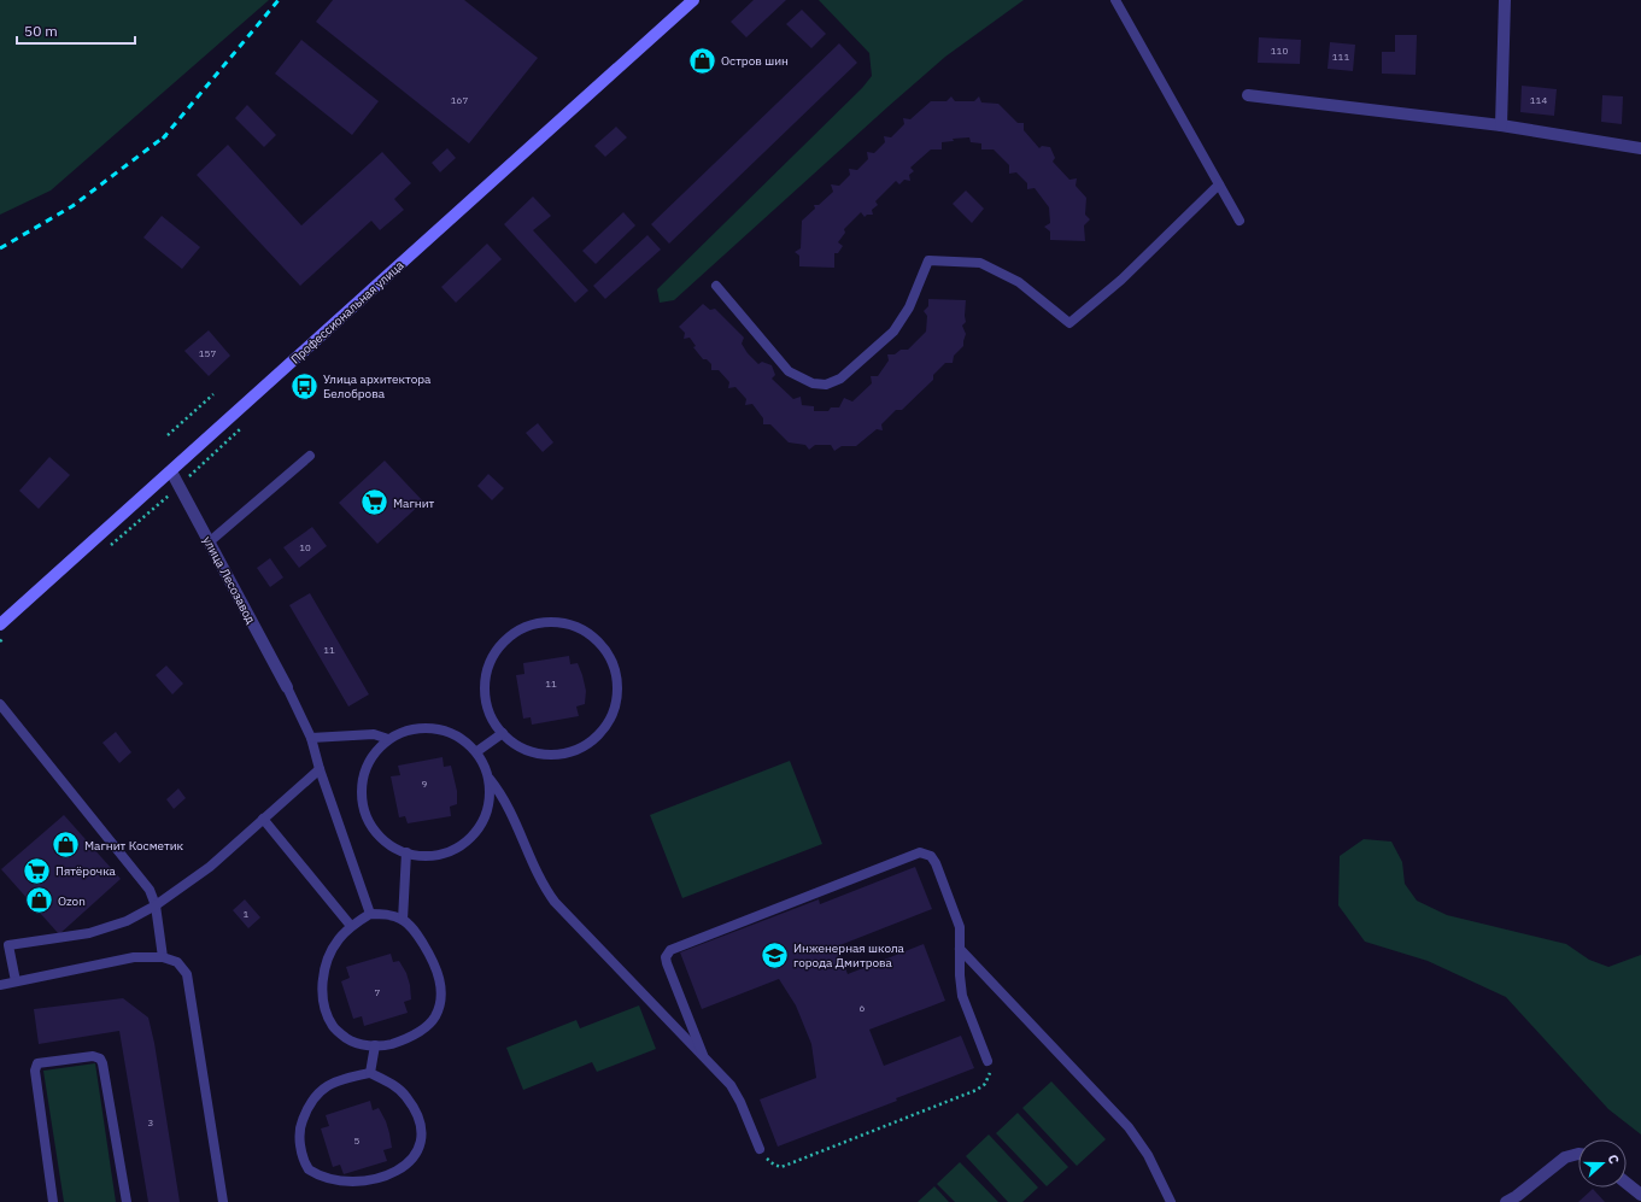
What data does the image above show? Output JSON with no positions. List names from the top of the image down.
{
  "streets": {
    "main road": ["Профессиональная улица"],
    "street": ["улица Лесозавод"]
  },
  "crossings": [
    ["Профессиональная улица", "улица Лесозавод"]
  ],
  "places": {
    "shop": ["Остров шин", "Магнит Косметик", "Ozon"],
    "bus stop": ["Улица архитектора Белоброва"],
    "supermarket": ["Магнит", "Пятёрочка"],
    "school or university": ["Инженерная школа города Дмитрова"]
  },
  "house_numbers": [
    "110",
    "111",
    "167",
    "114",
    "157",
    "10",
    "11",
    "11",
    "9",
    "1",
    "7",
    "6",
    "3",
    "5"
  ],
  "scale_bar": "50 m",
  "north": "right"
}
